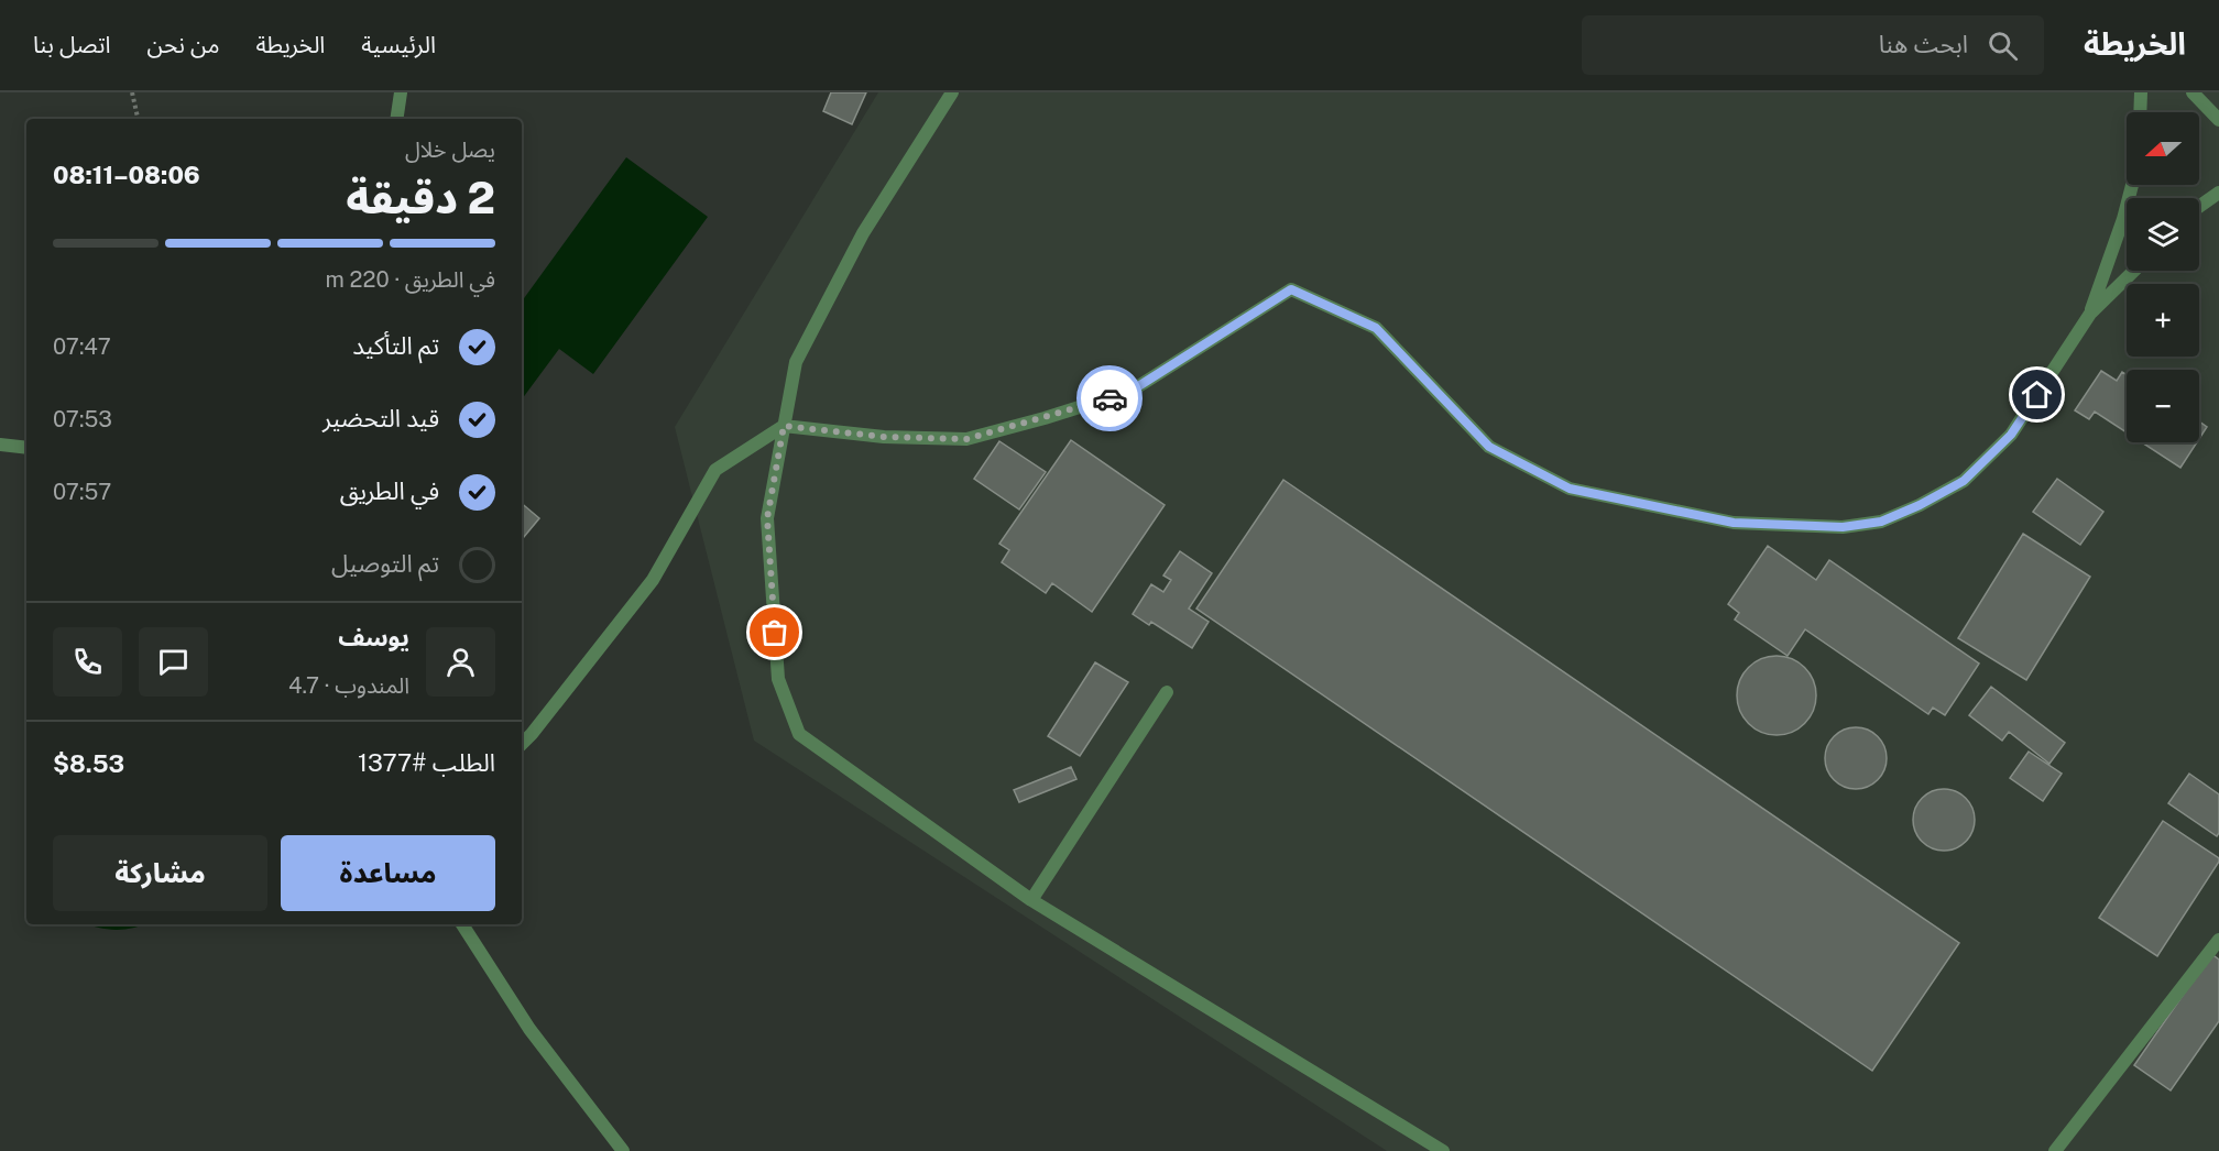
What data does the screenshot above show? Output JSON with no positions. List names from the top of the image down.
{
  "north": "left",
  "page": {
    "header": "الخريطة",
    "search": "ابحث هنا",
    "nav": [
      "الرئيسية",
      "الخريطة",
      "من نحن",
      "اتصل بنا"
    ],
    "map_buttons": ["+", "−"],
    "heading": ["2 دقيقة", "يصل خلال", "08:06–08:11"],
    "panel": [
      "يوسف",
      "المندوب · 4.7",
      "الطلب #1377",
      "$8.53"
    ],
    "bar": "في الطريق · 220 m",
    "list": [
      ["تم التأكيد", "07:47"],
      ["قيد التحضير", "07:53"],
      ["في الطريق", "07:57"],
      "تم التوصيل"
    ],
    "buttons": ["مساعدة", "مشاركة"]
  }
}
